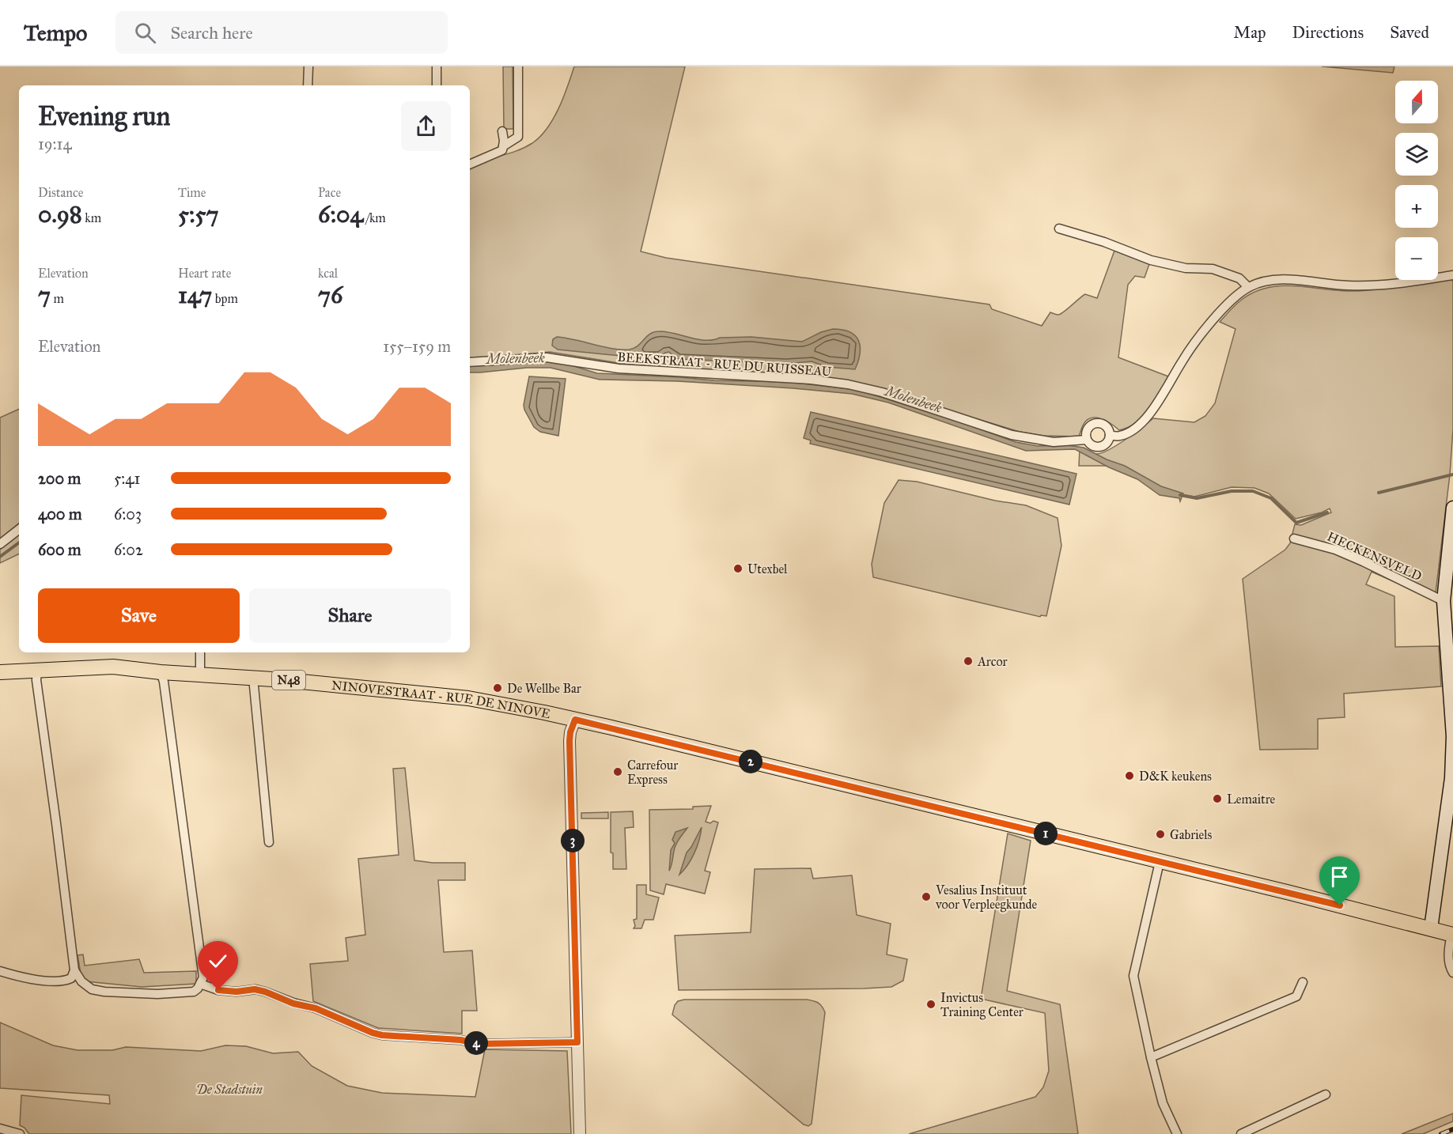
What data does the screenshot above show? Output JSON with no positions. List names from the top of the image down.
{
  "streets": {
    "main road": ["N48", "NINOVESTRAAT - RUE DE NINOVE"],
    "street": ["BEEKSTRAAT - RUE DU RUISSEAU", "HECKENSVELD"]
  },
  "water": ["Molenbeek"],
  "parks": ["De Stadstuin"],
  "places": [
    "Utexbel",
    "Arcor",
    "De Wellbe Bar",
    "Carrefour Express",
    "D&K keukens",
    "Lemaitre",
    "Gabriels",
    "Vesalius Instituut voor Verpleegkunde",
    "Invictus Training Center"
  ],
  "north": "top",
  "page": {
    "header": "Tempo",
    "search": "Search here",
    "nav": ["Map", "Directions", "Saved"],
    "map_buttons": ["+", "−"],
    "heading": ["Evening run", "19:14"],
    "stats": [
      ["Distance", "0.98 km"],
      ["Time", "5:57"],
      ["Pace", "6:04 /km"],
      ["Elevation", "7 m"],
      ["Heart rate", "147 bpm"],
      ["kcal", "76"]
    ],
    "chart": ["Elevation", "155–159 m"],
    "list": [
      {
        "name": "200 m",
        "note": "5:41"
      },
      {
        "name": "400 m",
        "note": "6:03"
      },
      {
        "name": "600 m",
        "note": "6:02"
      }
    ],
    "buttons": ["Save", "Share"],
    "pins": [
      "2",
      "1",
      "3",
      "4"
    ]
  }
}
